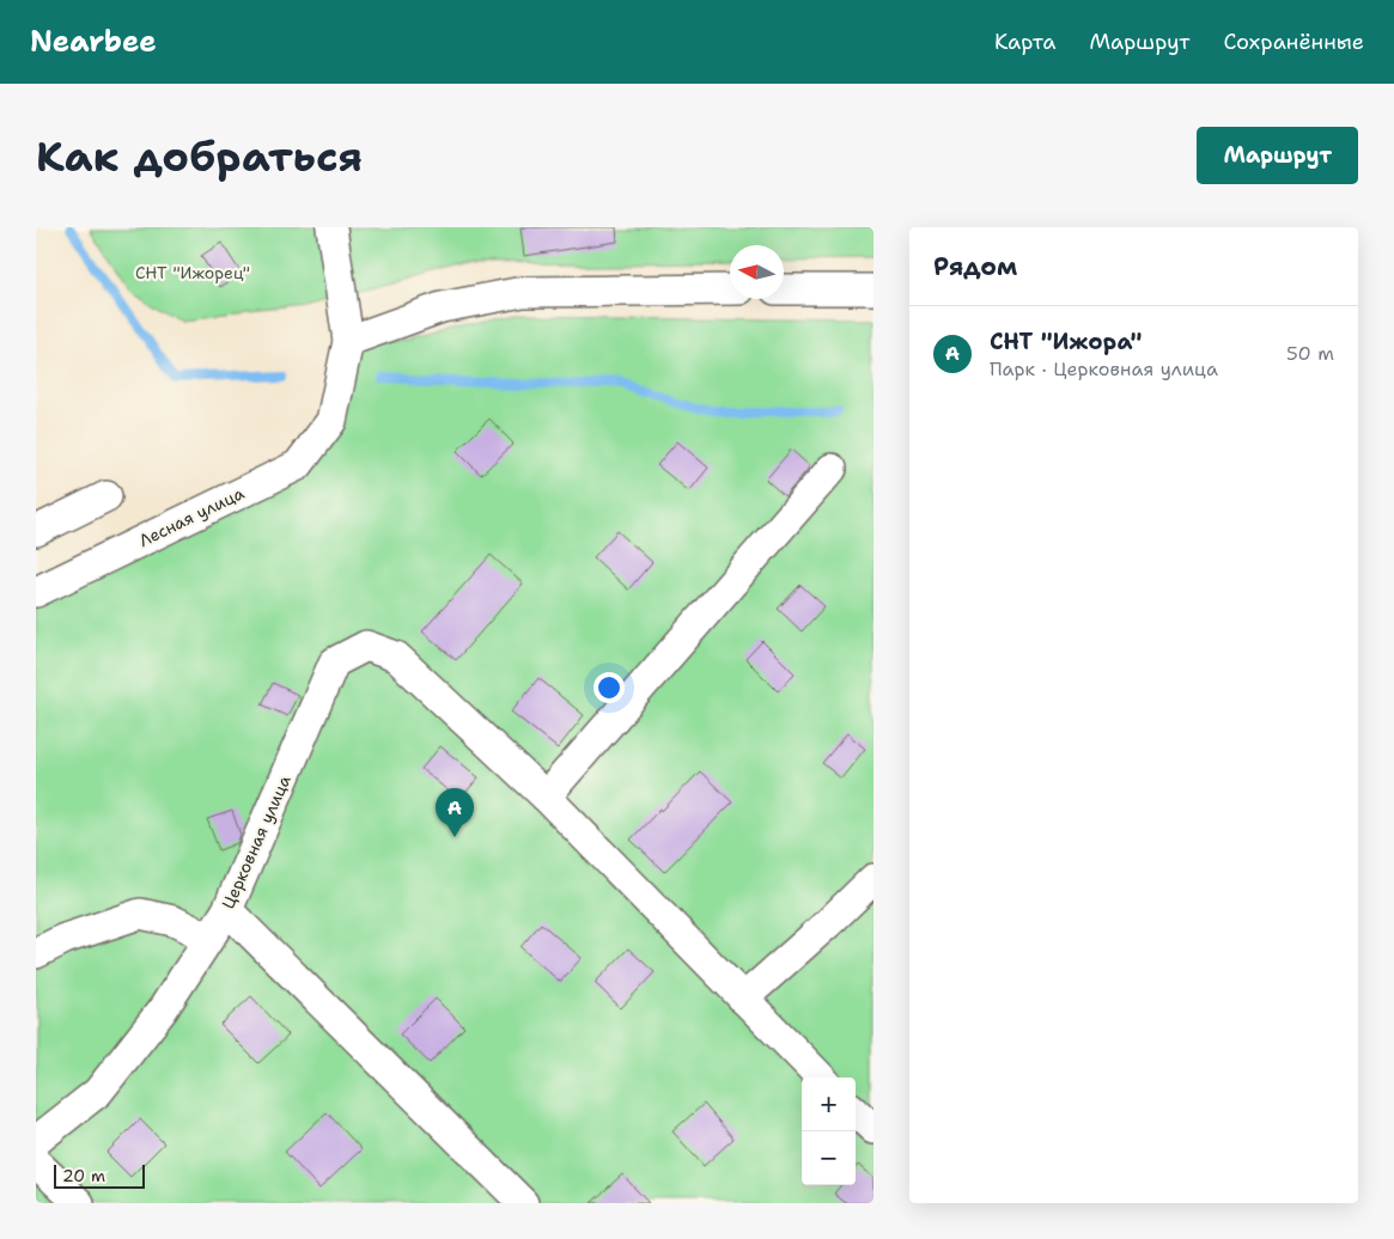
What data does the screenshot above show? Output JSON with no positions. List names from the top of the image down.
{
  "streets": {
    "street": ["Лесная улица", "Церковная улица"]
  },
  "parks": ["СНТ \"Ижорец\""],
  "scale_bar": "20 m",
  "north": "left",
  "page": {
    "header": "Nearbee",
    "nav": ["Карта", "Маршрут", "Сохранённые"],
    "buttons": "Маршрут",
    "title": "Как добраться",
    "heading": "Рядом",
    "list": [
      {
        "mark": "A",
        "name": "СНТ \"Ижора\"",
        "note": "Парк · Церковная улица",
        "value": "50 m"
      }
    ],
    "pins": "A",
    "map_buttons": ["+", "−"],
    "scale": "20 m"
  }
}
